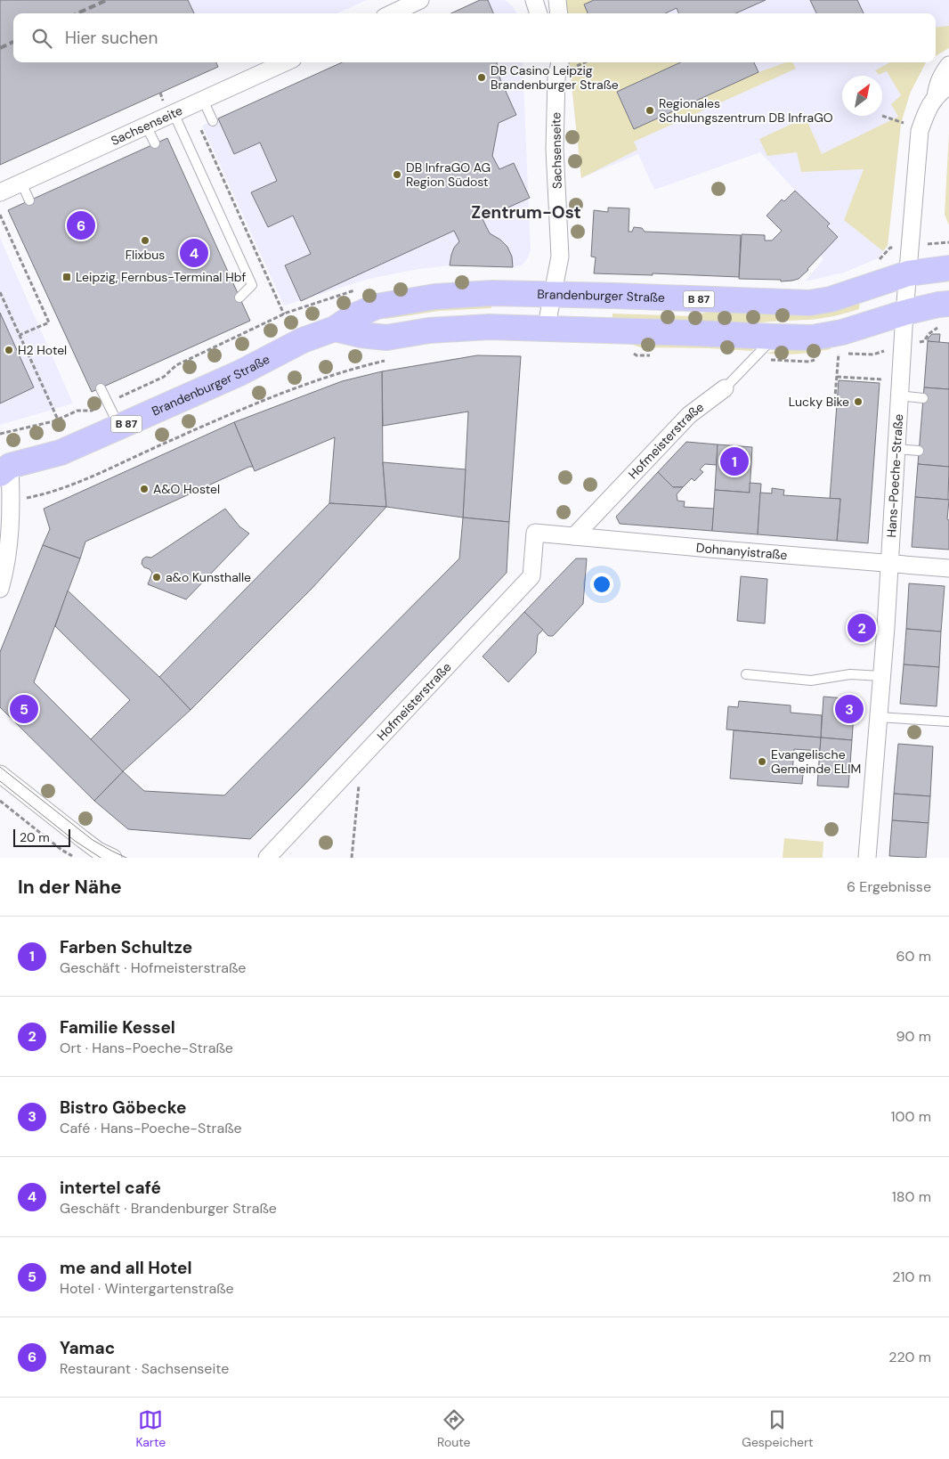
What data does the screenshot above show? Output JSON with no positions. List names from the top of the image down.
{
  "streets": {
    "main road": ["Brandenburger Straße", "B 87"],
    "street": [
      "Sachsenseite",
      "Hofmeisterstraße",
      "Hans-Poeche-Straße",
      "Dohnanyistraße"
    ]
  },
  "crossings": [
    ["Sachsenseite", "Brandenburger Straße"],
    ["Brandenburger Straße", "Hans-Poeche-Straße"],
    ["Hofmeisterstraße", "Dohnanyistraße"],
    ["Hans-Poeche-Straße", "Dohnanyistraße"]
  ],
  "districts": ["Zentrum-Ost"],
  "places": {
    "other": [
      "DB Casino Leipzig Brandenburger Straße",
      "Regionales Schulungszentrum DB InfraGO",
      "DB InfraGO AG Region Südost",
      "Flixbus",
      "H2 Hotel",
      "Lucky Bike",
      "A&O Hostel",
      "a&o Kunsthalle",
      "Evangelische Gemeinde ELIM"
    ],
    "transit": ["Leipzig, Fernbus-Terminal Hbf"]
  },
  "scale_bar": "20 m",
  "north": "top right",
  "page": {
    "search": "Hier suchen",
    "pins": [
      "6",
      "4",
      "1",
      "2",
      "3",
      "5"
    ],
    "scale": "20 m",
    "heading": ["In der Nähe", "6 Ergebnisse"],
    "list": [
      {
        "mark": "1",
        "name": "Farben Schultze",
        "note": "Geschäft · Hofmeisterstraße",
        "value": "60 m"
      },
      {
        "mark": "2",
        "name": "Familie Kessel",
        "note": "Ort · Hans-Poeche-Straße",
        "value": "90 m"
      },
      {
        "mark": "3",
        "name": "Bistro Göbecke",
        "note": "Café · Hans-Poeche-Straße",
        "value": "100 m"
      },
      {
        "mark": "4",
        "name": "intertel café",
        "note": "Geschäft · Brandenburger Straße",
        "value": "180 m"
      },
      {
        "mark": "5",
        "name": "me and all Hotel",
        "note": "Hotel · Wintergartenstraße",
        "value": "210 m"
      },
      {
        "mark": "6",
        "name": "Yamac",
        "note": "Restaurant · Sachsenseite",
        "value": "220 m"
      }
    ],
    "nav": ["Karte", "Route", "Gespeichert"]
  }
}
